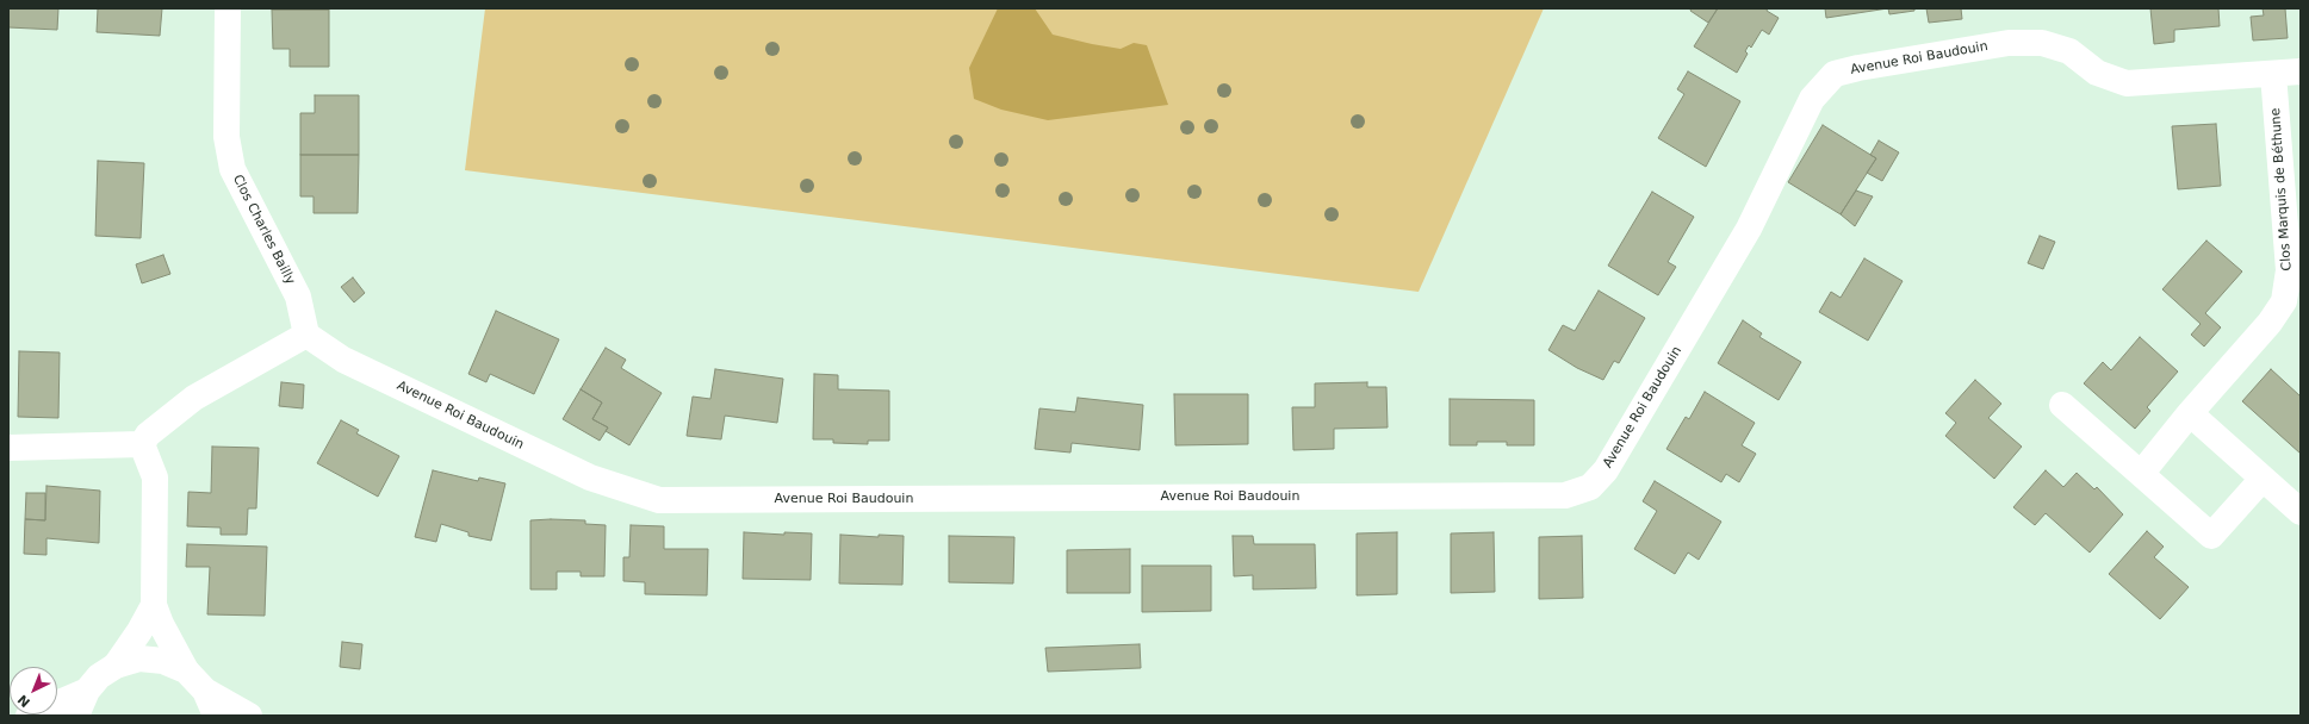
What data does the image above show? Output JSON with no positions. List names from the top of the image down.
{
  "streets": {
    "street": ["Avenue Roi Baudouin", "Clos Marquis de Béthune", "Clos Charles Bailly"]
  },
  "crossings": [
    ["Avenue Roi Baudouin", "Clos Marquis de Béthune"],
    ["Avenue Roi Baudouin", "Clos Charles Bailly"]
  ],
  "north": "bottom left"
}
